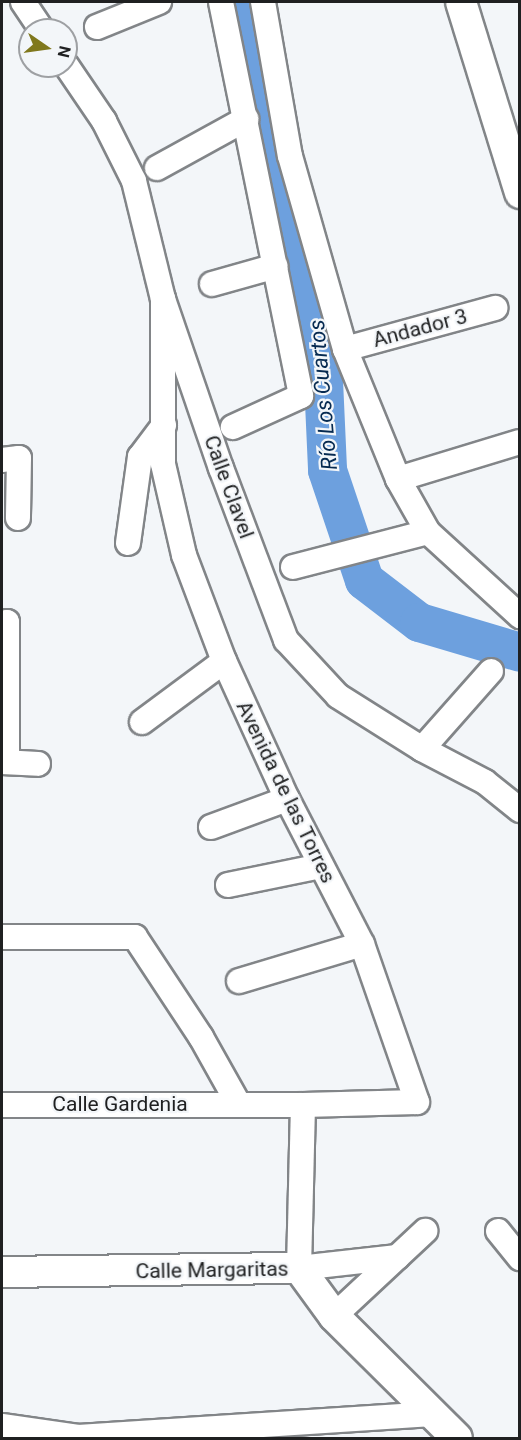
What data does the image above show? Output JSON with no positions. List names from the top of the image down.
{
  "streets": {
    "street": [
      "Andador 3",
      "Calle Clavel",
      "Avenida de las Torres",
      "Calle Gardenia",
      "Calle Margaritas"
    ]
  },
  "crossings": [
    ["Calle Clavel", "Avenida de las Torres"],
    ["Avenida de las Torres", "Calle Gardenia"]
  ],
  "water": ["Río Los Cuartos"],
  "north": "right"
}
